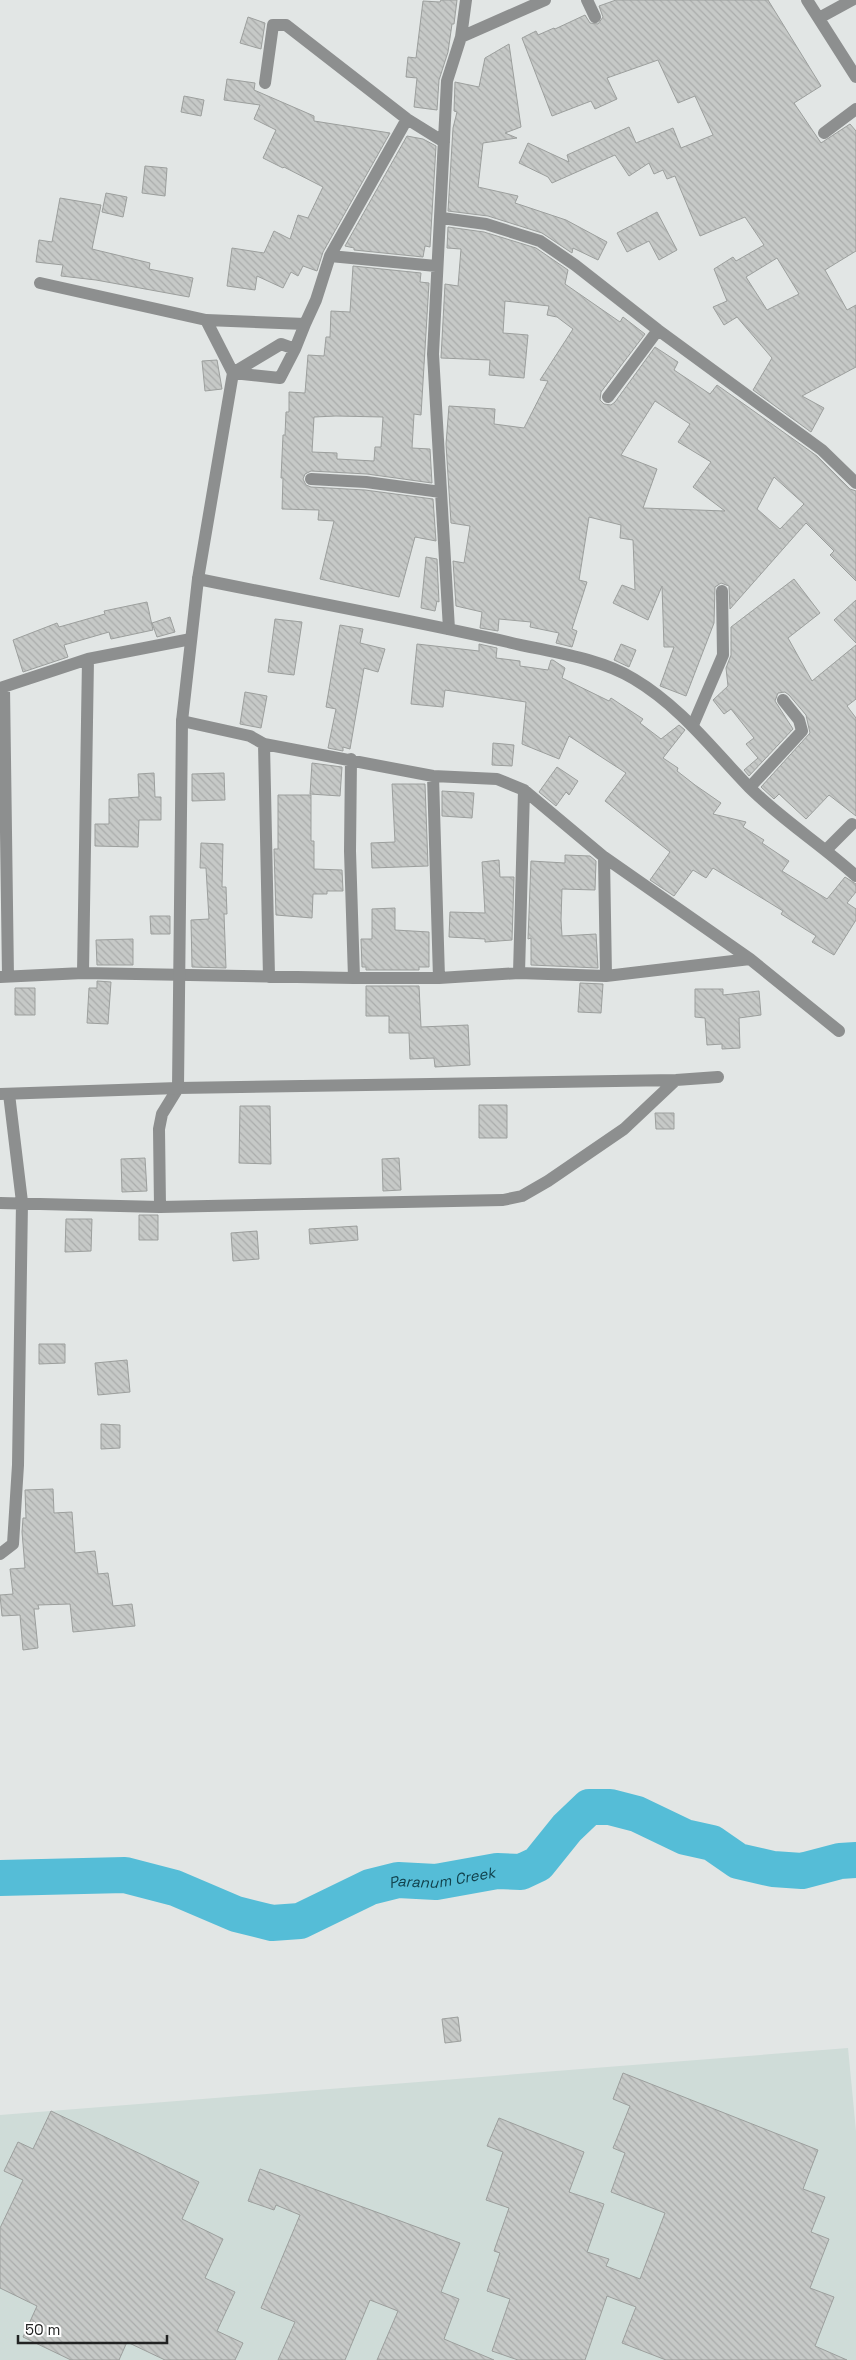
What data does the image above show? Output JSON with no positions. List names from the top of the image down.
{
  "water": ["Paranum Creek"],
  "scale_bar": "50 m"
}
